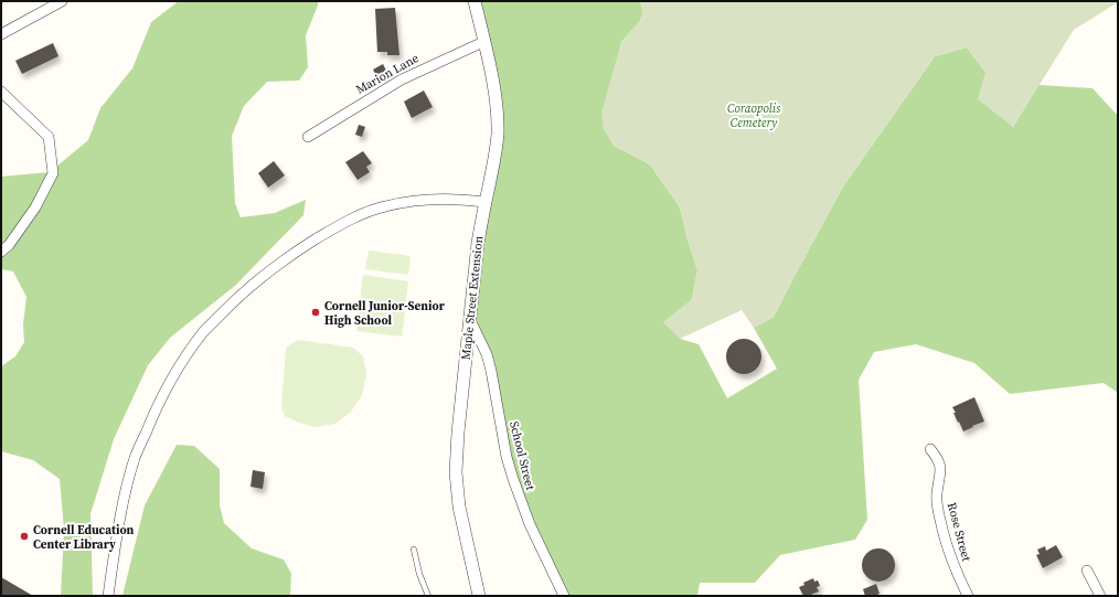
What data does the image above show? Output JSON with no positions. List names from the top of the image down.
{
  "streets": {
    "street": [
      "Marion Lane",
      "Maple Street Extension",
      "School Street",
      "Rose Street"
    ]
  },
  "crossings": [
    ["Marion Lane", "Maple Street Extension"],
    ["Maple Street Extension", "School Street"]
  ],
  "parks": ["Coraopolis Cemetery"],
  "places": ["Cornell Junior-Senior High School", "Cornell Education Center Library"]
}
